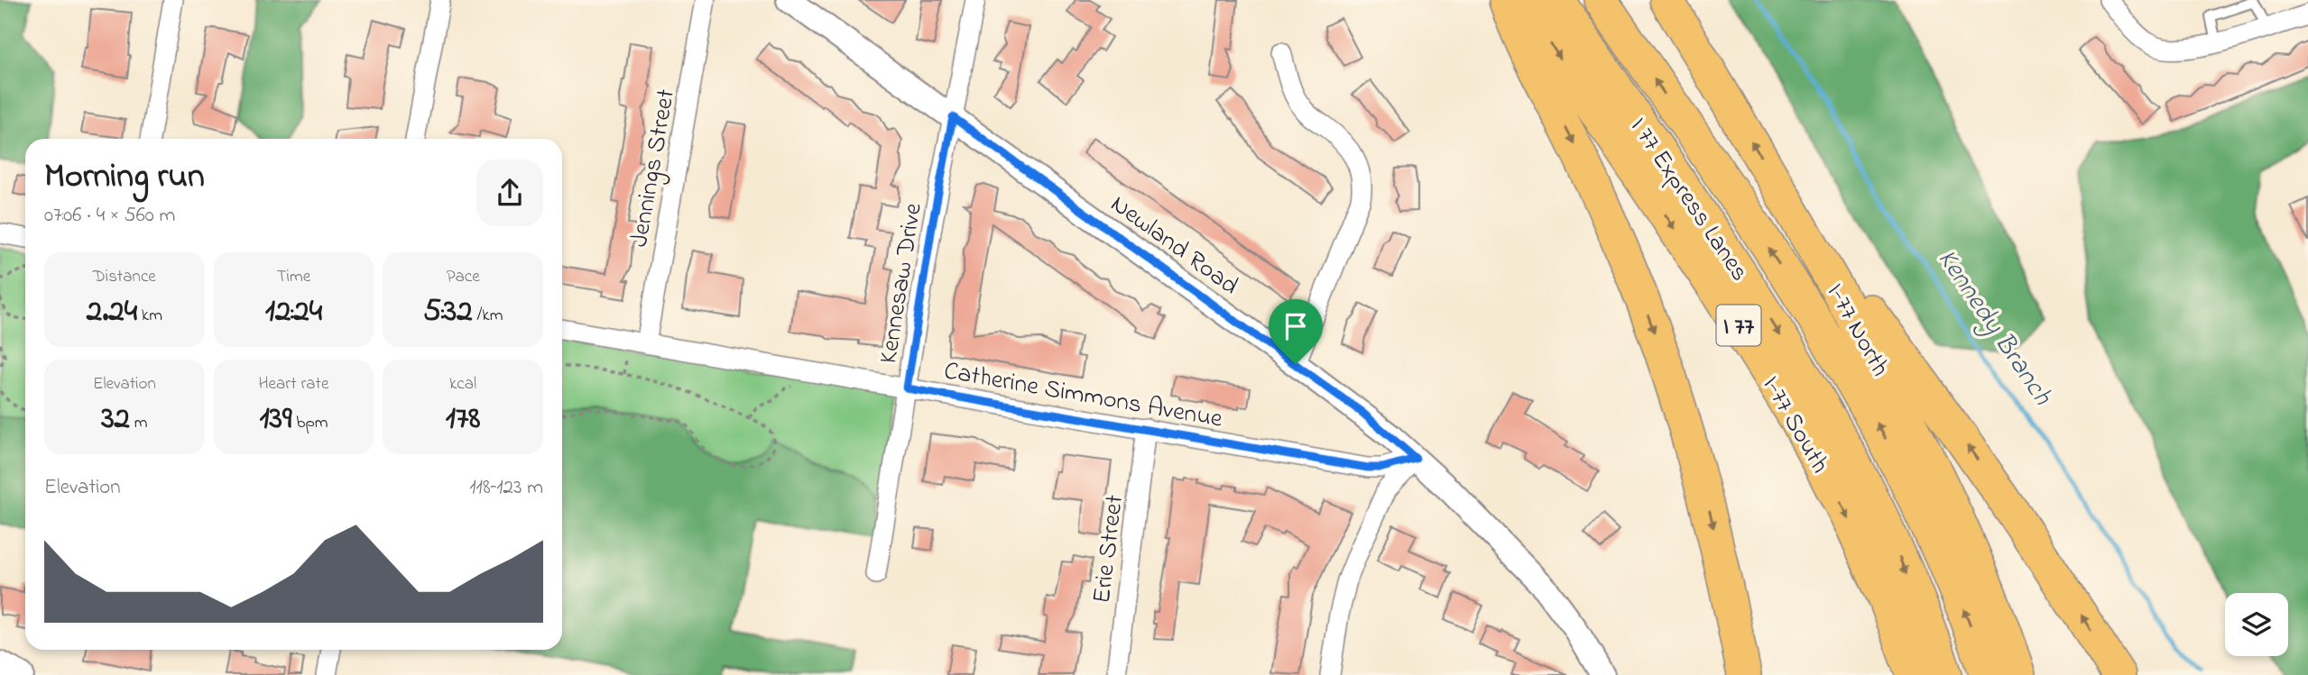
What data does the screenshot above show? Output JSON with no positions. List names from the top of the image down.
{
  "streets": {
    "highway": [
      "I 77 Express Lanes",
      "I 77",
      "I-77 North",
      "I-77 South"
    ],
    "street": [
      "Jennings Street",
      "Newland Road",
      "Kennesaw Drive",
      "Catherine Simmons Avenue",
      "Erie Street"
    ]
  },
  "crossings": [
    ["Jennings Street", "Catherine Simmons Avenue"],
    ["Newland Road", "Kennesaw Drive"],
    ["Newland Road", "Catherine Simmons Avenue"],
    ["Kennesaw Drive", "Catherine Simmons Avenue"],
    ["Catherine Simmons Avenue", "Erie Street"]
  ],
  "water": ["Kennedy Branch"],
  "page": {
    "heading": ["Morning run", "07:06 · 4 × 560 m"],
    "stats": [
      ["Distance", "2.24 km"],
      ["Time", "12:24"],
      ["Pace", "5:32 /km"],
      ["Elevation", "32 m"],
      ["Heart rate", "139 bpm"],
      ["kcal", "178"]
    ],
    "chart": ["Elevation", "118–123 m"]
  }
}
